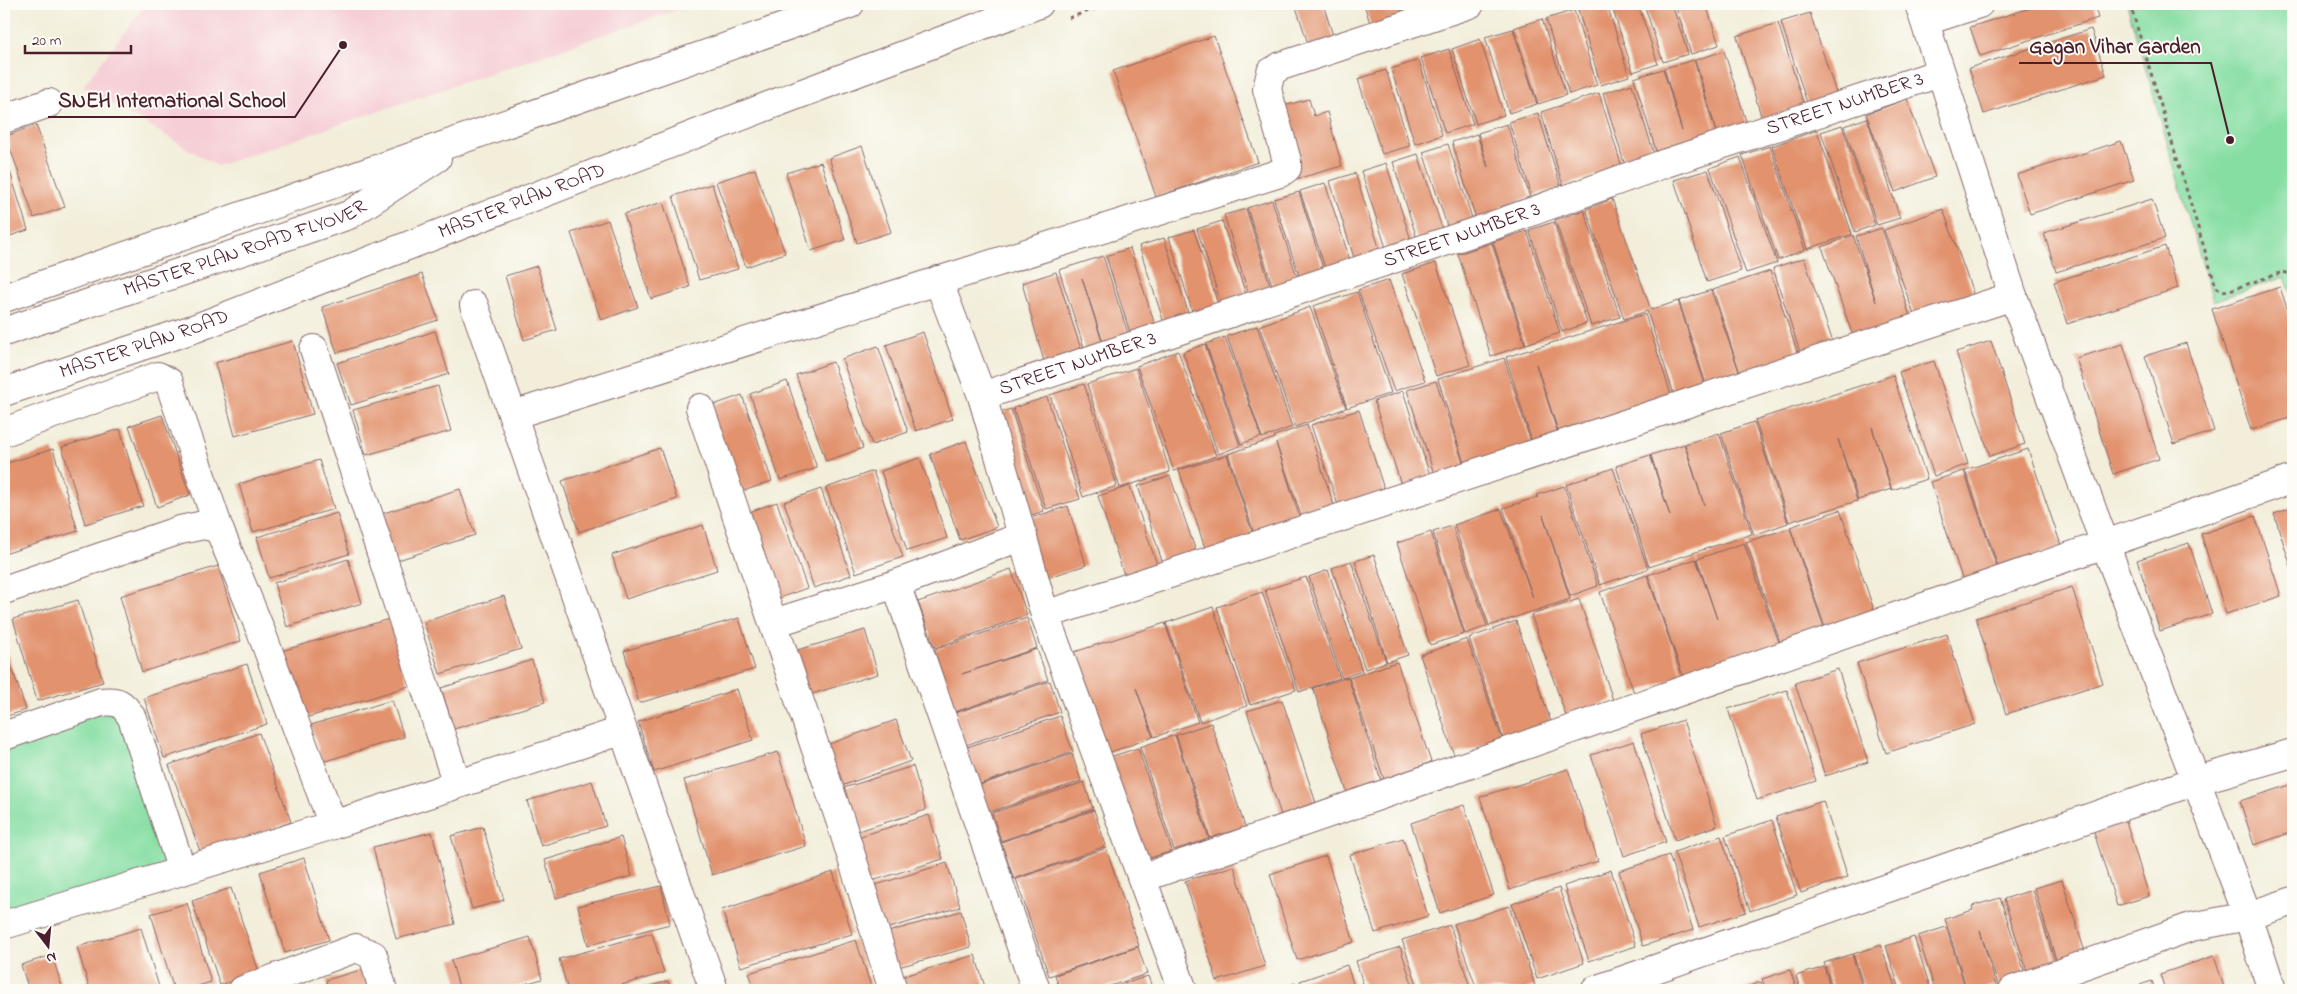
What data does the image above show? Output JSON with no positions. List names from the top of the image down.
{
  "streets": {
    "street": ["STREET NUMBER 3", "MASTER PLAN ROAD", "MASTER PLAN ROAD FLYOVER"]
  },
  "places": ["SNEH International School", "Gagan Vihar Garden"],
  "scale_bar": "20 m",
  "north": "bottom"
}
